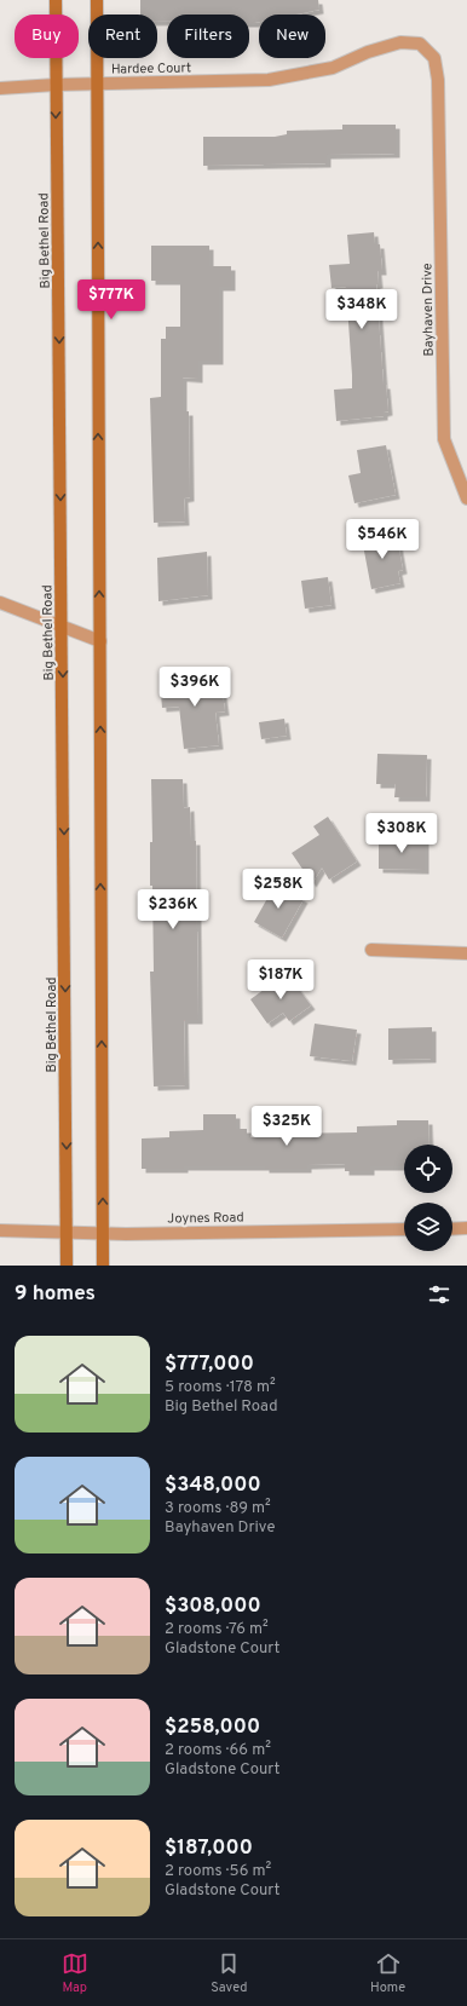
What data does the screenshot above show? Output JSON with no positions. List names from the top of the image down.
{
  "streets": {
    "main road": ["Big Bethel Road"],
    "street": ["Hardee Court", "Bayhaven Drive", "Joynes Road"]
  },
  "crossings": [
    ["Hardee Court", "Big Bethel Road"],
    ["Hardee Court", "Bayhaven Drive"],
    ["Big Bethel Road", "Joynes Road"]
  ],
  "page": {
    "chip": [
      "Buy",
      "Rent",
      "Filters",
      "New"
    ],
    "price": [
      "$777K",
      "$348K",
      "$546K",
      "$396K",
      "$308K",
      "$258K",
      "$236K",
      "$187K",
      "$325K"
    ],
    "heading": "9 homes",
    "list": [
      {
        "name": "$777,000",
        "note": "5 rooms · 178 m² · Big Bethel Road"
      },
      {
        "name": "$348,000",
        "note": "3 rooms · 89 m² · Bayhaven Drive"
      },
      {
        "name": "$308,000",
        "note": "2 rooms · 76 m² · Gladstone Court"
      },
      {
        "name": "$258,000",
        "note": "2 rooms · 66 m² · Gladstone Court"
      },
      {
        "name": "$187,000",
        "note": "2 rooms · 56 m² · Gladstone Court"
      }
    ],
    "tabs": ["Map", "Saved", "Home"]
  }
}
